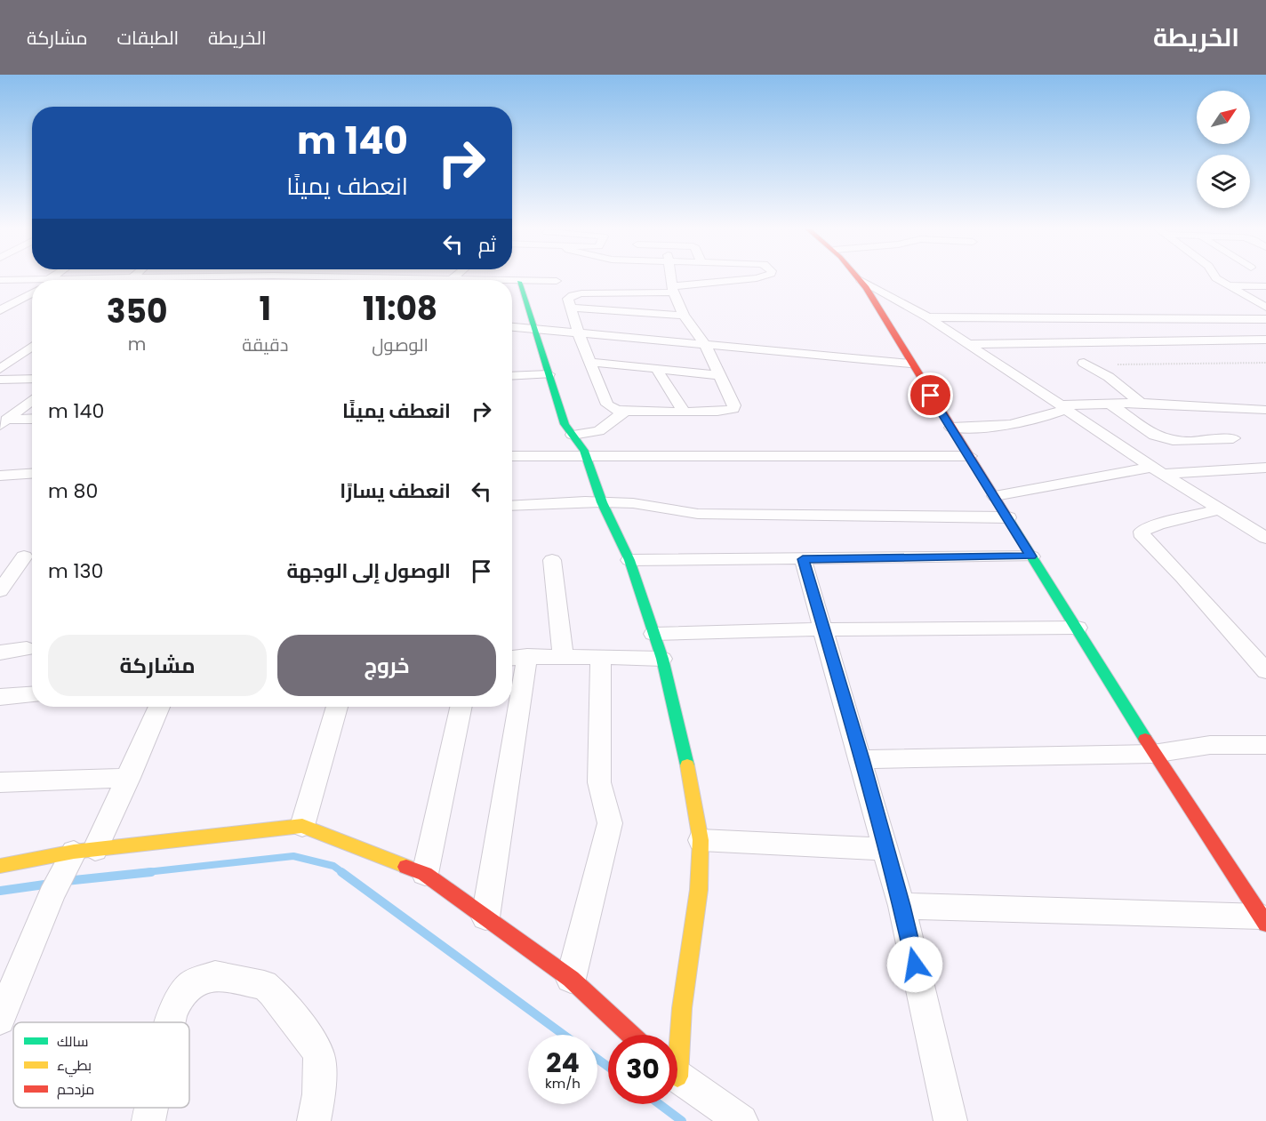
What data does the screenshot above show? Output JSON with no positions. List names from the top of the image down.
{
  "legend": ["سالك", "بطيء", "مزدحم"],
  "north": "top right",
  "page": {
    "header": "الخريطة",
    "nav": ["الخريطة", "الطبقات", "مشاركة"],
    "turn": ["140 m", "انعطف يمينًا"],
    "then": "ثم",
    "eta": [
      "11:08",
      "الوصول",
      "1",
      "دقيقة",
      "350",
      "m"
    ],
    "list": [
      {
        "name": "انعطف يمينًا",
        "value": "140 m"
      },
      {
        "name": "انعطف يسارًا",
        "value": "80 m"
      },
      {
        "name": "الوصول إلى الوجهة",
        "value": "130 m"
      }
    ],
    "buttons": ["خروج", "مشاركة"],
    "speed": "24 km/h",
    "limit": "30"
  }
}
